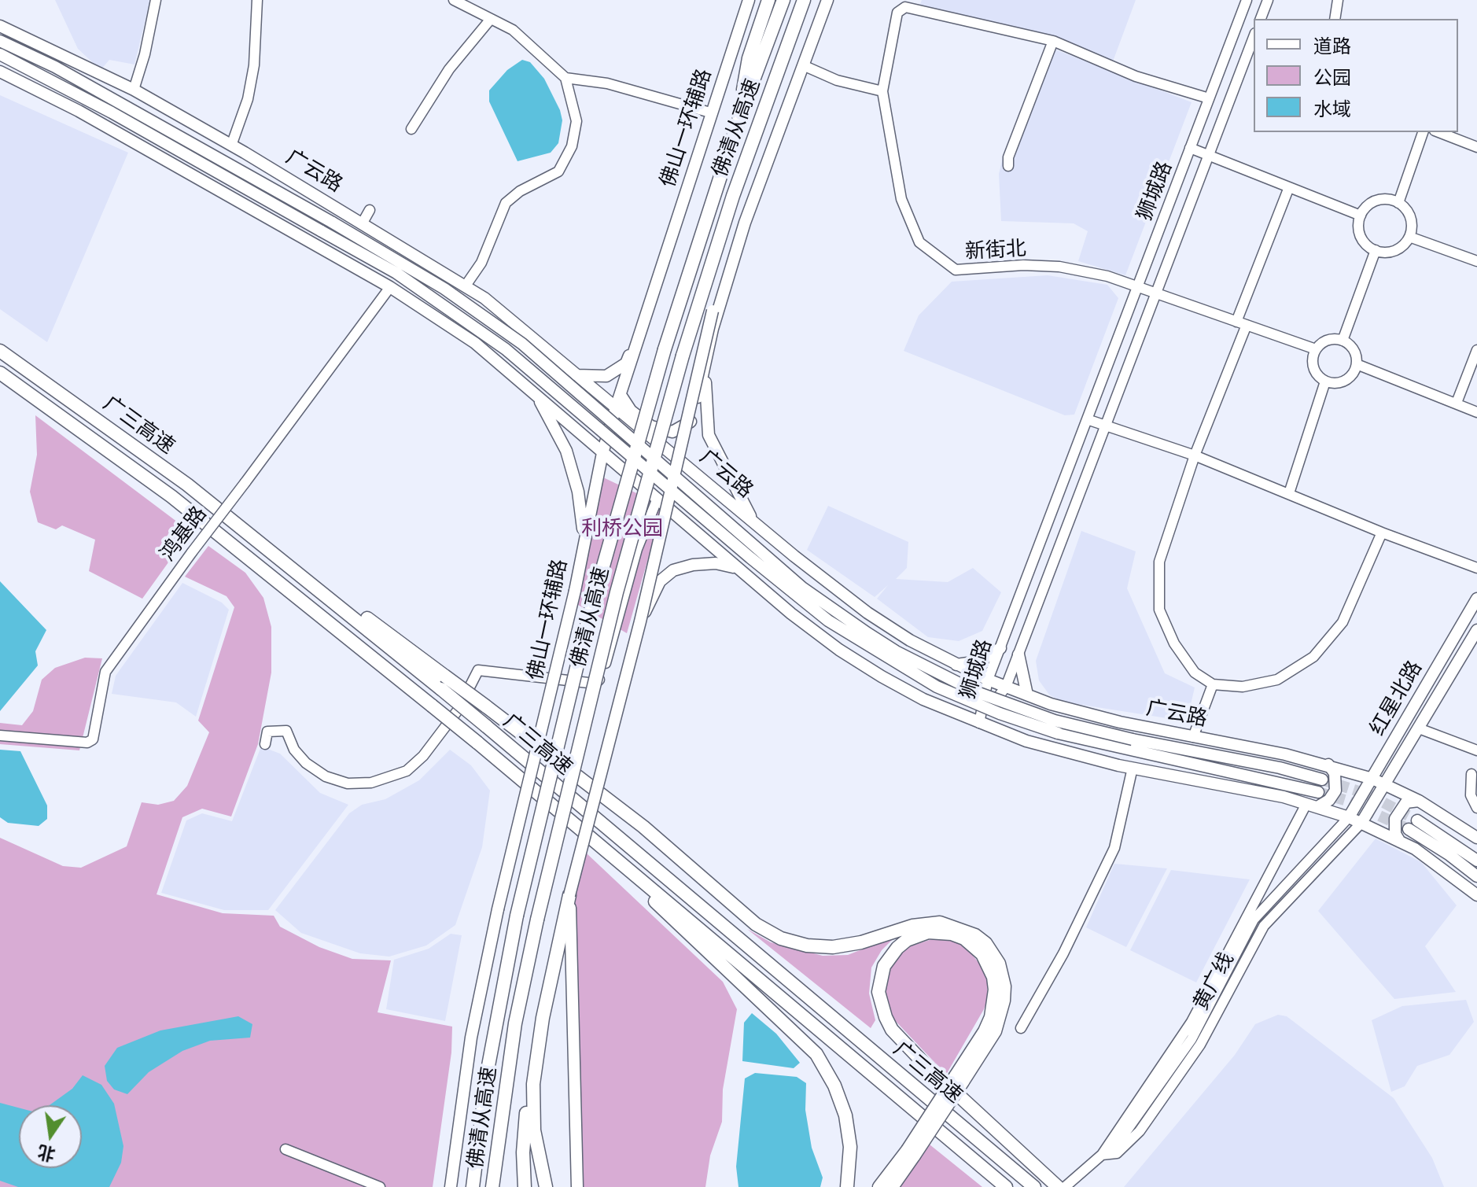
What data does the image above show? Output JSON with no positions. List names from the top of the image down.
{
  "streets": {
    "highway": ["佛清从高速", "广三高速"],
    "main road": ["佛山一环辅路", "广云路", "红星北路"],
    "street": [
      "狮城路",
      "新街北",
      "鸿基路",
      "黄广线"
    ]
  },
  "crossings": [
    ["佛山一环辅路", "广云路"],
    ["广云路", "狮城路"],
    ["广云路", "红星北路"],
    ["狮城路", "新街北"],
    ["红星北路", "黄广线"]
  ],
  "parks": ["利桥公园"],
  "legend": ["道路", "公园", "水域"],
  "north": "bottom"
}
